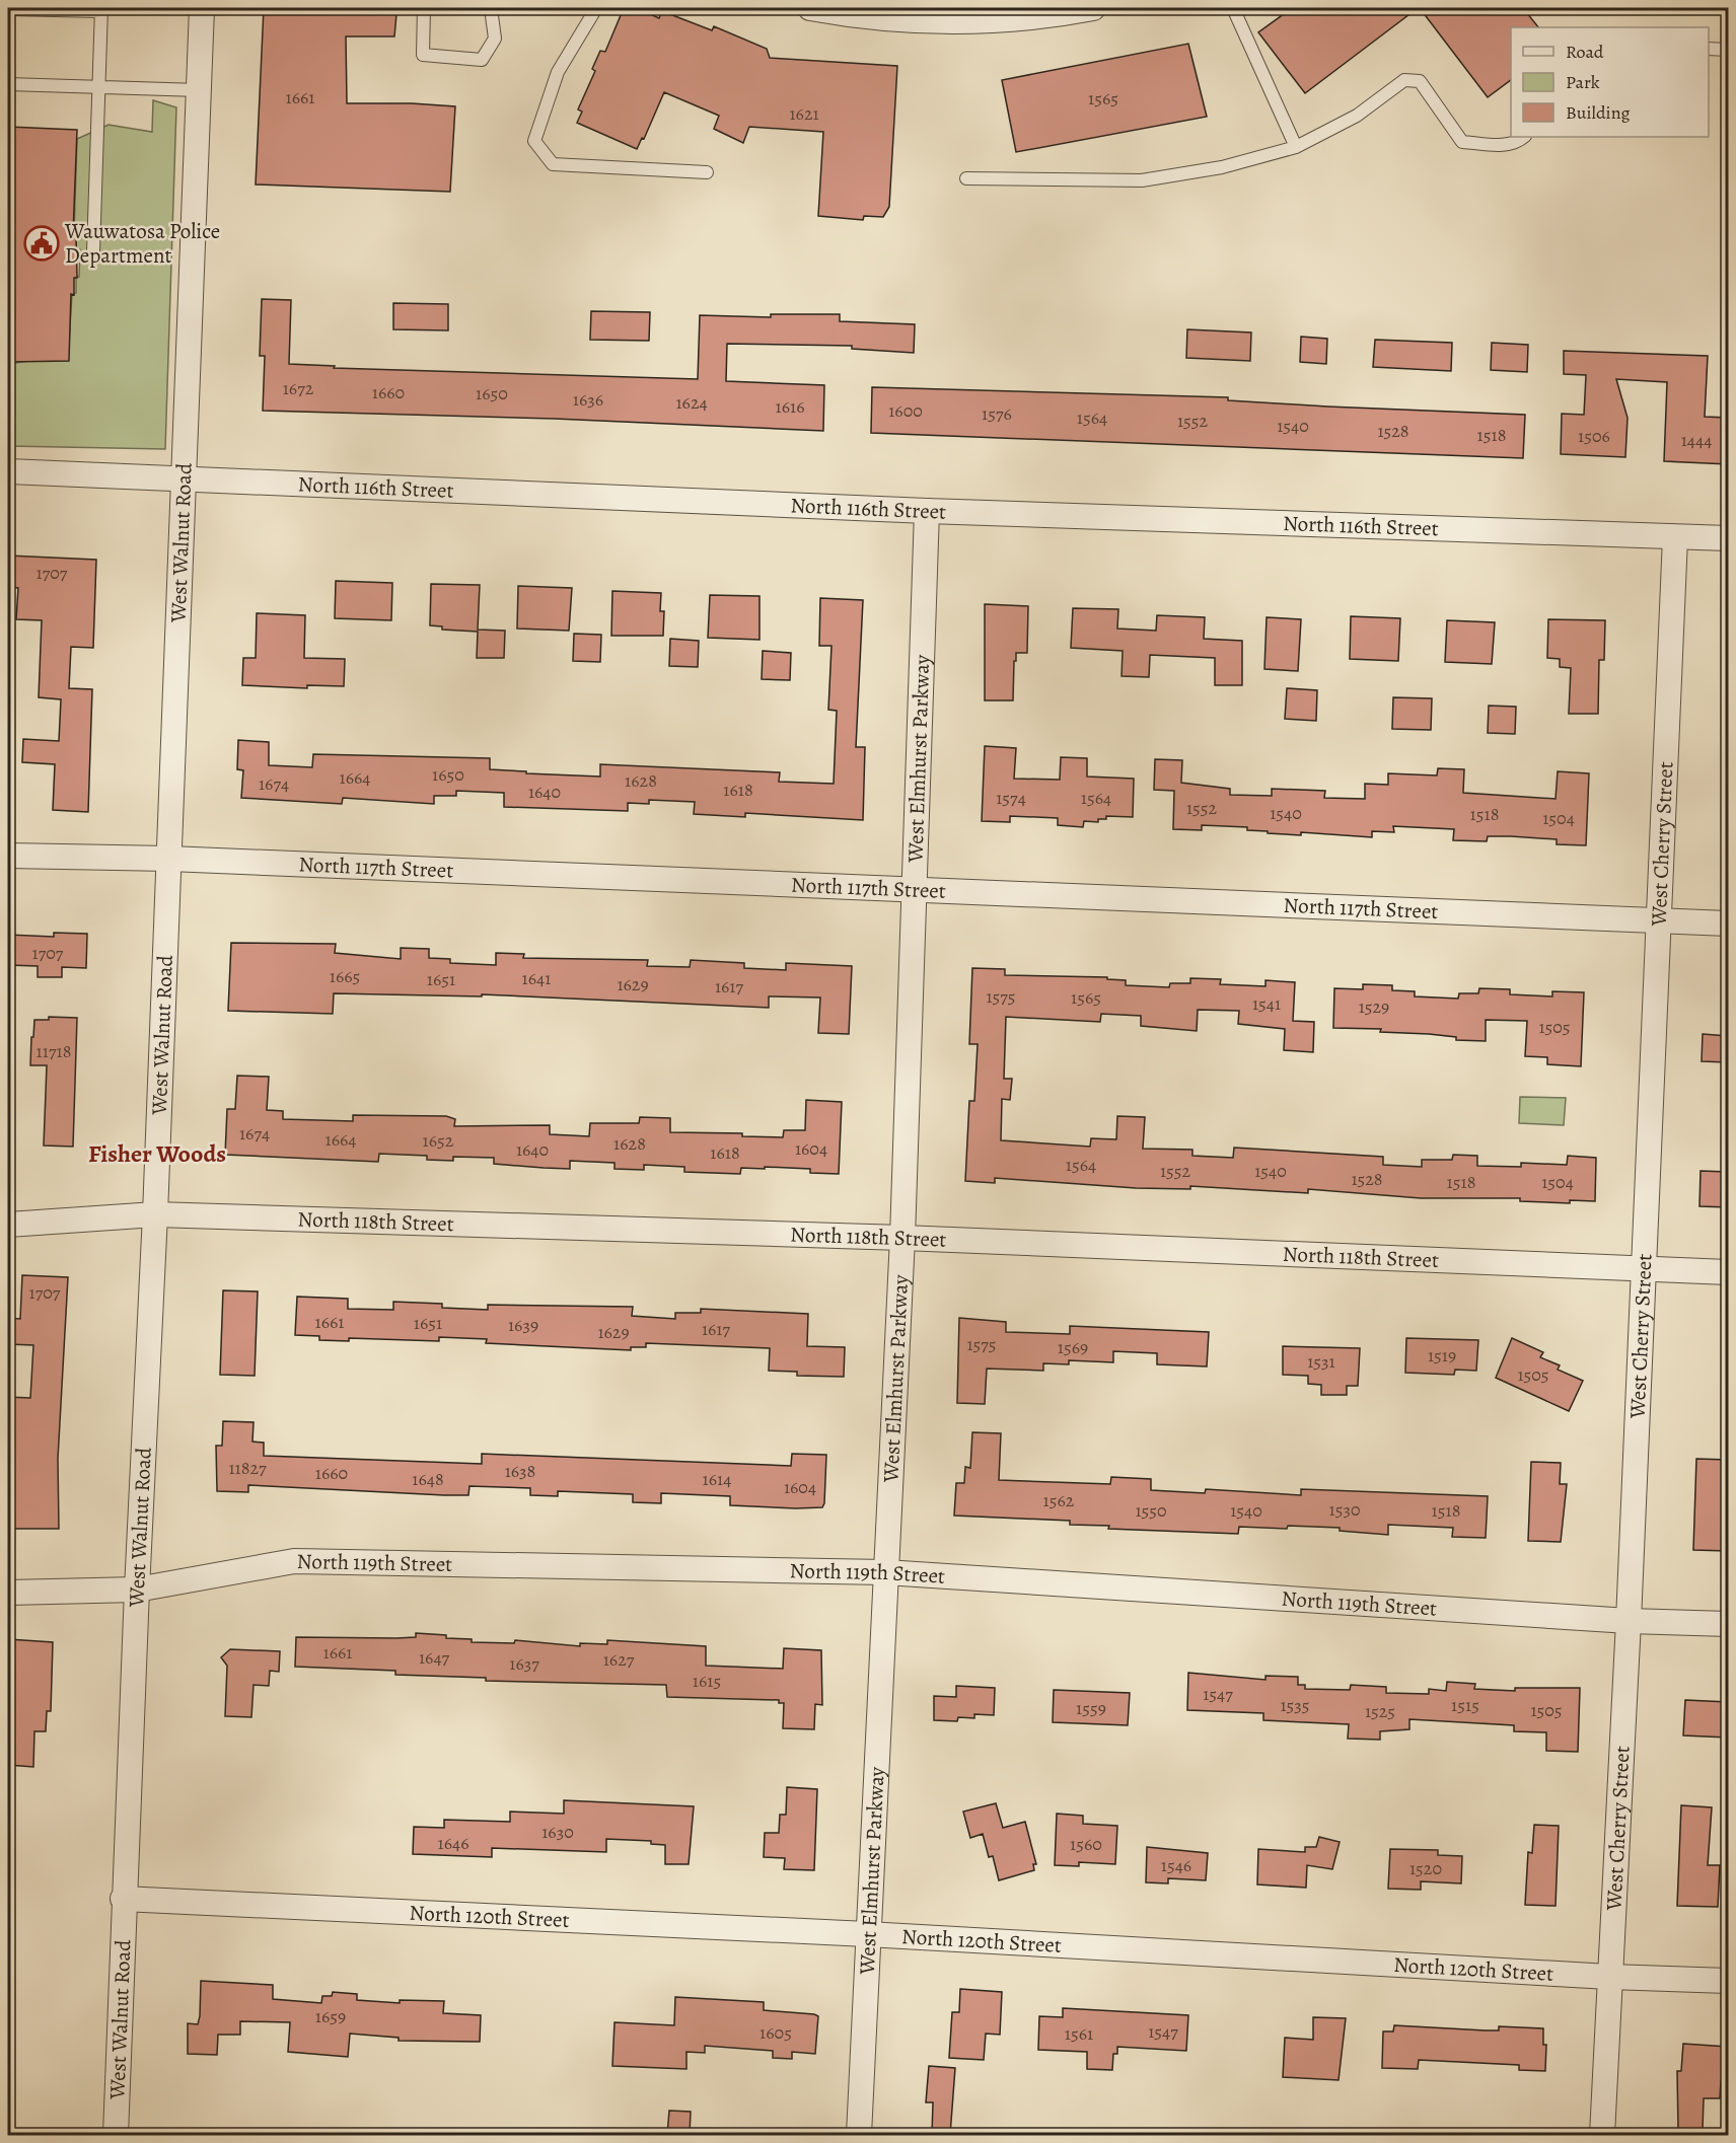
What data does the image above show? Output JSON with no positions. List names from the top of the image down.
{
  "streets": {
    "street": [
      "North 116th Street",
      "West Walnut Road",
      "West Elmhurst Parkway",
      "West Cherry Street",
      "North 117th Street",
      "North 118th Street",
      "North 119th Street",
      "North 120th Street"
    ]
  },
  "crossings": [
    ["North 116th Street", "West Walnut Road"],
    ["North 116th Street", "West Elmhurst Parkway"],
    ["North 116th Street", "West Cherry Street"],
    ["West Walnut Road", "North 117th Street"],
    ["West Walnut Road", "North 118th Street"],
    ["West Walnut Road", "North 119th Street"],
    ["West Walnut Road", "North 120th Street"],
    ["West Elmhurst Parkway", "North 117th Street"],
    ["West Elmhurst Parkway", "North 118th Street"],
    ["West Elmhurst Parkway", "North 119th Street"],
    ["West Elmhurst Parkway", "North 120th Street"],
    ["West Cherry Street", "North 117th Street"],
    ["West Cherry Street", "North 118th Street"],
    ["West Cherry Street", "North 119th Street"],
    ["West Cherry Street", "North 120th Street"]
  ],
  "districts": ["Fisher Woods"],
  "places": {
    "public building": ["Wauwatosa Police Department"]
  },
  "house_numbers": [
    "1661",
    "1565",
    "1621",
    "1672",
    "1660",
    "1650",
    "1636",
    "1624",
    "1616",
    "1600",
    "1576",
    "1564",
    "1552",
    "1540",
    "1528",
    "1518",
    "1506",
    "1444",
    "1707",
    "1650",
    "1664",
    "1628",
    "1674",
    "1618",
    "1640",
    "1574",
    "1564",
    "1552",
    "1540",
    "1518",
    "1504",
    "1707",
    "1665",
    "1641",
    "1651",
    "1629",
    "1617",
    "1575",
    "1565",
    "1541",
    "1529",
    "1505",
    "11718",
    "1674",
    "1664",
    "1652",
    "1628",
    "1604",
    "1640",
    "1618",
    "1564",
    "1552",
    "1540",
    "1528",
    "1518",
    "1504",
    "1707",
    "1661",
    "1651",
    "1639",
    "1617",
    "1629",
    "1575",
    "1569",
    "1519",
    "1531",
    "1505",
    "11827",
    "1638",
    "1660",
    "1648",
    "1614",
    "1604",
    "1562",
    "1530",
    "1550",
    "1540",
    "1518",
    "1661",
    "1647",
    "1627",
    "1637",
    "1615",
    "1547",
    "1535",
    "1515",
    "1559",
    "1505",
    "1525",
    "1630",
    "1646",
    "1560",
    "1546",
    "1520",
    "1659",
    "1547",
    "1605",
    "1561"
  ],
  "legend": ["Road", "Park", "Building"]
}
